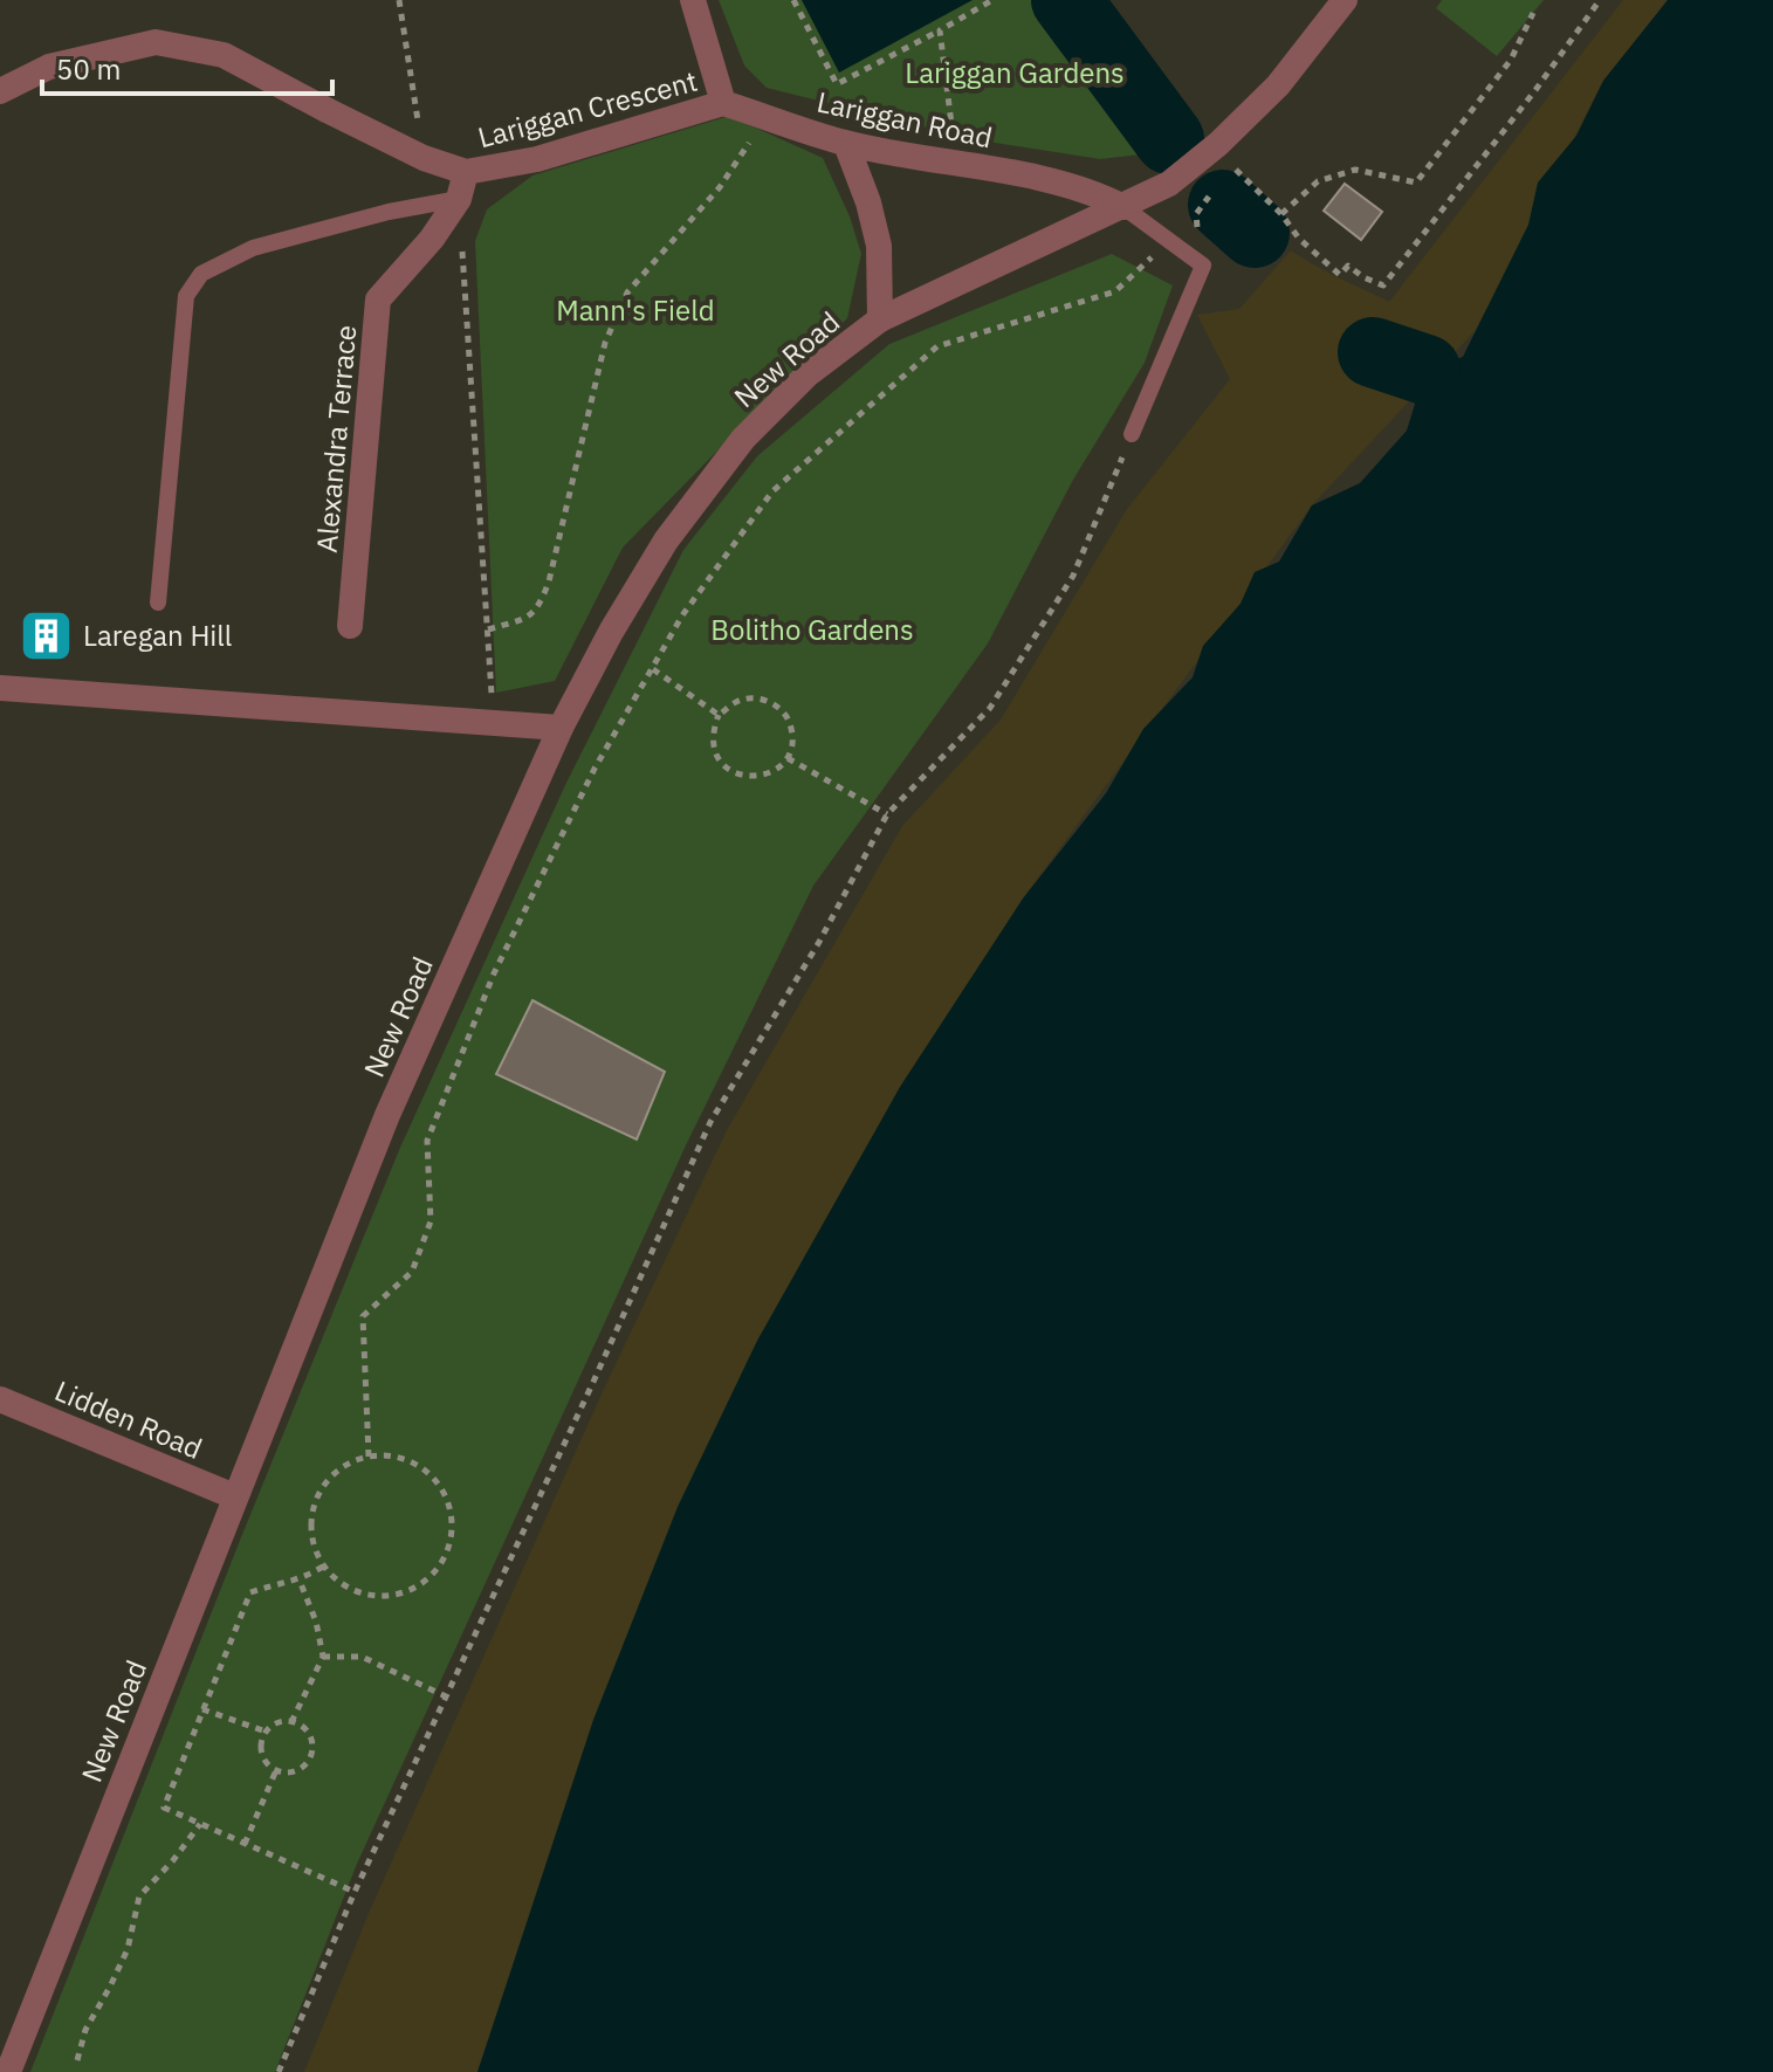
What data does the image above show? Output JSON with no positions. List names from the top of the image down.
{
  "streets": {
    "street": [
      "Lariggan Crescent",
      "Lariggan Road",
      "New Road",
      "Alexandra Terrace",
      "Lidden Road"
    ]
  },
  "crossings": [
    ["Lariggan Crescent", "Lariggan Road"],
    ["Lariggan Crescent", "Alexandra Terrace"],
    ["Lariggan Road", "New Road"],
    ["New Road", "Lidden Road"]
  ],
  "parks": ["Lariggan Gardens", "Mann's Field", "Bolitho Gardens"],
  "places": {
    "building": ["Laregan Hill"]
  },
  "scale_bar": "50 m"
}
